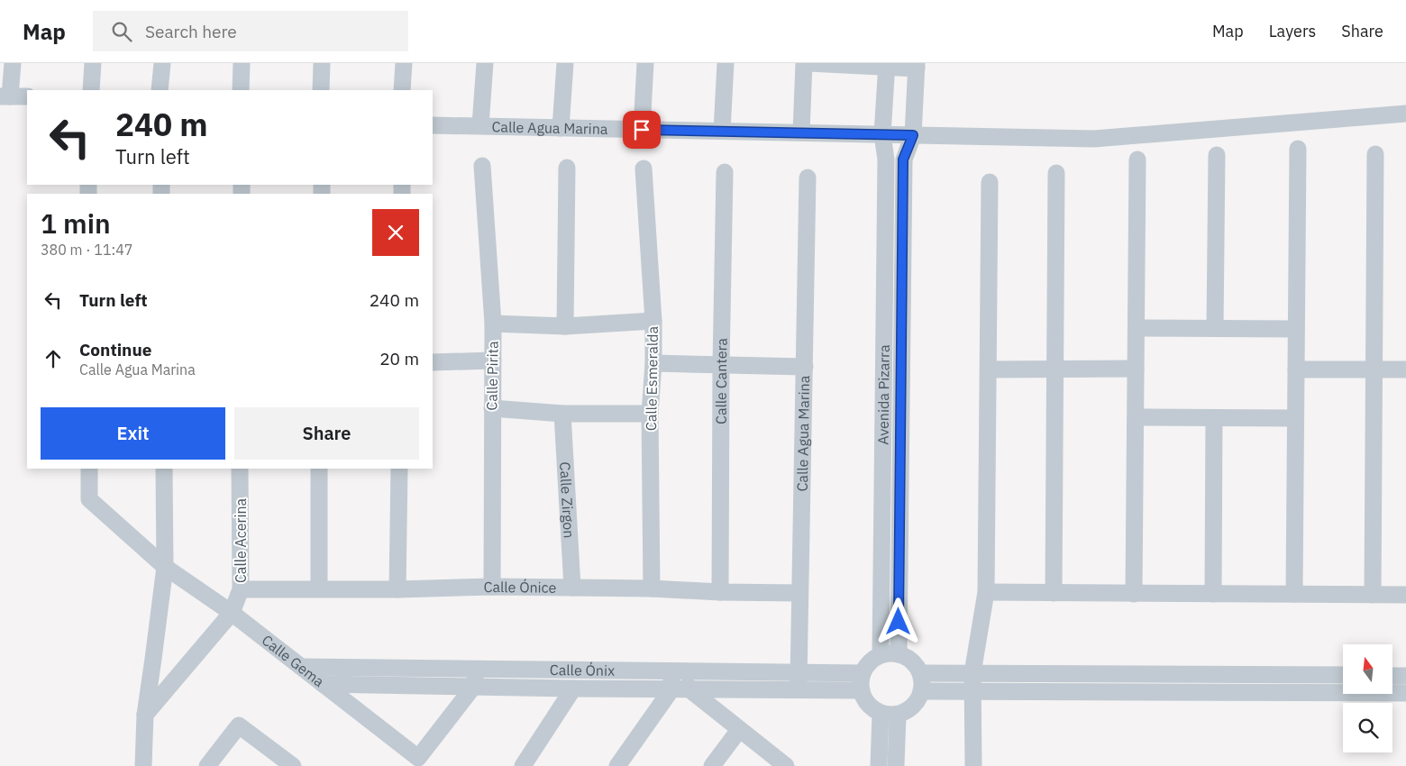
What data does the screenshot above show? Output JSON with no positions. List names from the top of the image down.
{
  "streets": {
    "street": [
      "Calle Agua Marina",
      "Calle Pirita",
      "Calle Esmeralda",
      "Calle Cantera",
      "Avenida Pizarra",
      "Calle Zirgon",
      "Calle Acerina",
      "Calle Ónice",
      "Calle Gema",
      "Calle Ónix"
    ]
  },
  "crossings": [
    ["Calle Agua Marina", "Avenida Pizarra"],
    ["Calle Agua Marina", "Calle Ónice"],
    ["Calle Agua Marina", "Calle Ónix"],
    ["Calle Pirita", "Calle Ónice"],
    ["Calle Esmeralda", "Calle Ónice"],
    ["Calle Cantera", "Calle Ónice"],
    ["Avenida Pizarra", "Calle Ónix"],
    ["Calle Zirgon", "Calle Ónice"],
    ["Calle Acerina", "Calle Ónice"],
    ["Calle Acerina", "Calle Gema"],
    ["Calle Gema", "Calle Ónix"]
  ],
  "north": "top",
  "page": {
    "header": "Map",
    "search": "Search here",
    "nav": ["Map", "Layers", "Share"],
    "turn": ["240 m", "Turn left"],
    "heading": ["1 min", "380 m · 11:47"],
    "list": [
      {
        "name": "Turn left",
        "value": "240 m"
      },
      {
        "name": "Continue",
        "note": "Calle Agua Marina",
        "value": "20 m"
      }
    ],
    "buttons": ["Exit", "Share"]
  }
}
